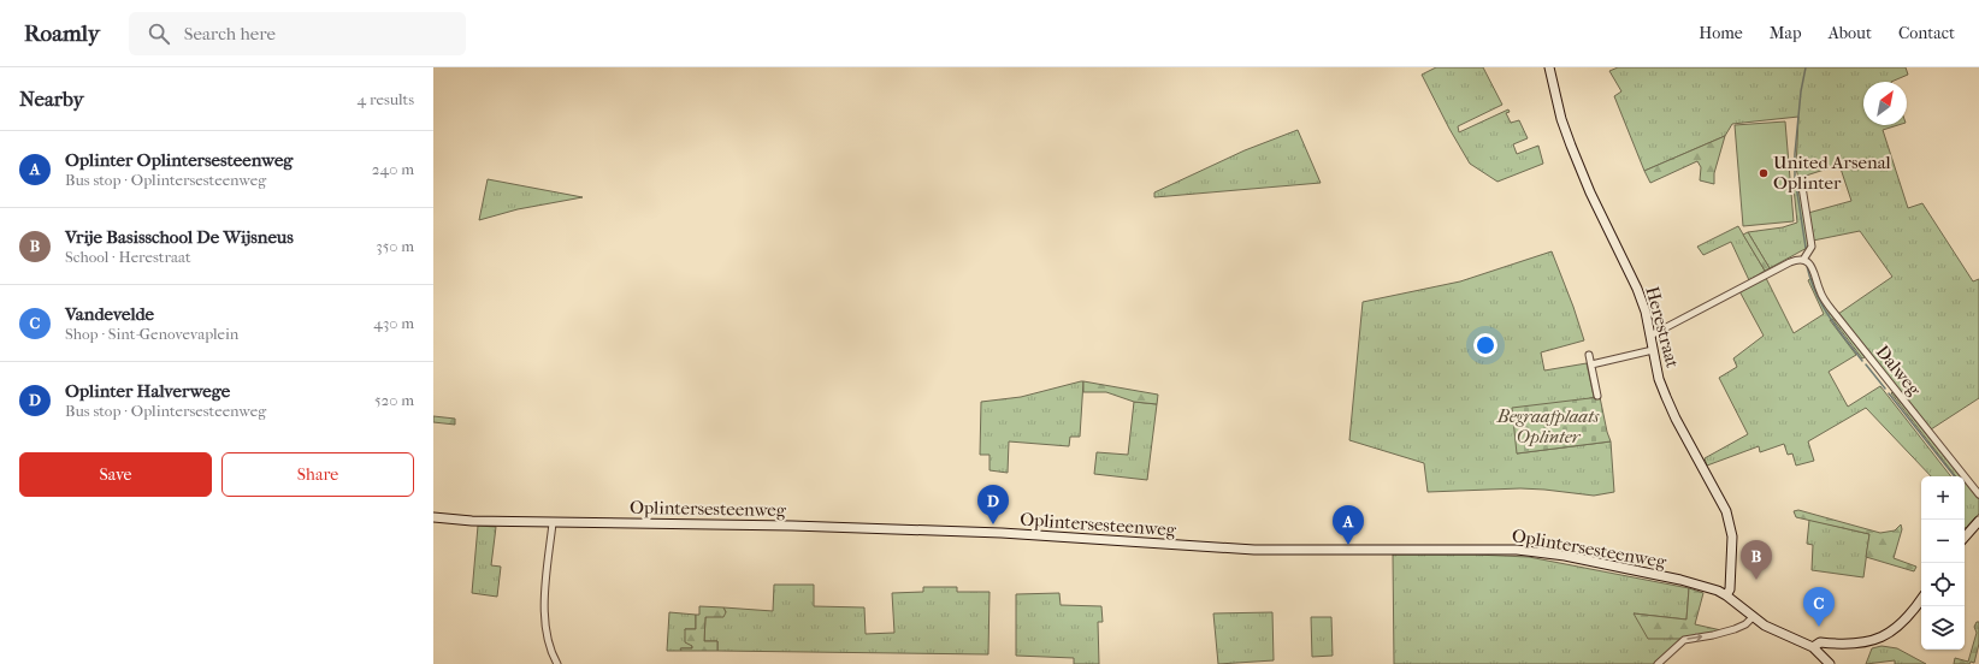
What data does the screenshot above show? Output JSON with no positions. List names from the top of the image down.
{
  "streets": {
    "street": ["Herestraat", "Dalweg", "Oplintersesteenweg"]
  },
  "crossings": [
    ["Herestraat", "Oplintersesteenweg"]
  ],
  "parks": ["Begraafplaats Oplinter"],
  "places": ["United Arsenal Oplinter"],
  "north": "top right",
  "page": {
    "header": "Roamly",
    "search": "Search here",
    "nav": [
      "Home",
      "Map",
      "About",
      "Contact"
    ],
    "heading": ["Nearby", "4 results"],
    "list": [
      {
        "mark": "A",
        "name": "Oplinter Oplintersesteenweg",
        "note": "Bus stop · Oplintersesteenweg",
        "value": "240 m"
      },
      {
        "mark": "B",
        "name": "Vrije Basisschool De Wijsneus",
        "note": "School · Herestraat",
        "value": "350 m"
      },
      {
        "mark": "C",
        "name": "Vandevelde",
        "note": "Shop · Sint-Genovevaplein",
        "value": "430 m"
      },
      {
        "mark": "D",
        "name": "Oplinter Halverwege",
        "note": "Bus stop · Oplintersesteenweg",
        "value": "520 m"
      }
    ],
    "buttons": ["Save", "Share"],
    "map_buttons": ["+", "−"],
    "pins": [
      "D",
      "A",
      "B",
      "C"
    ]
  }
}
